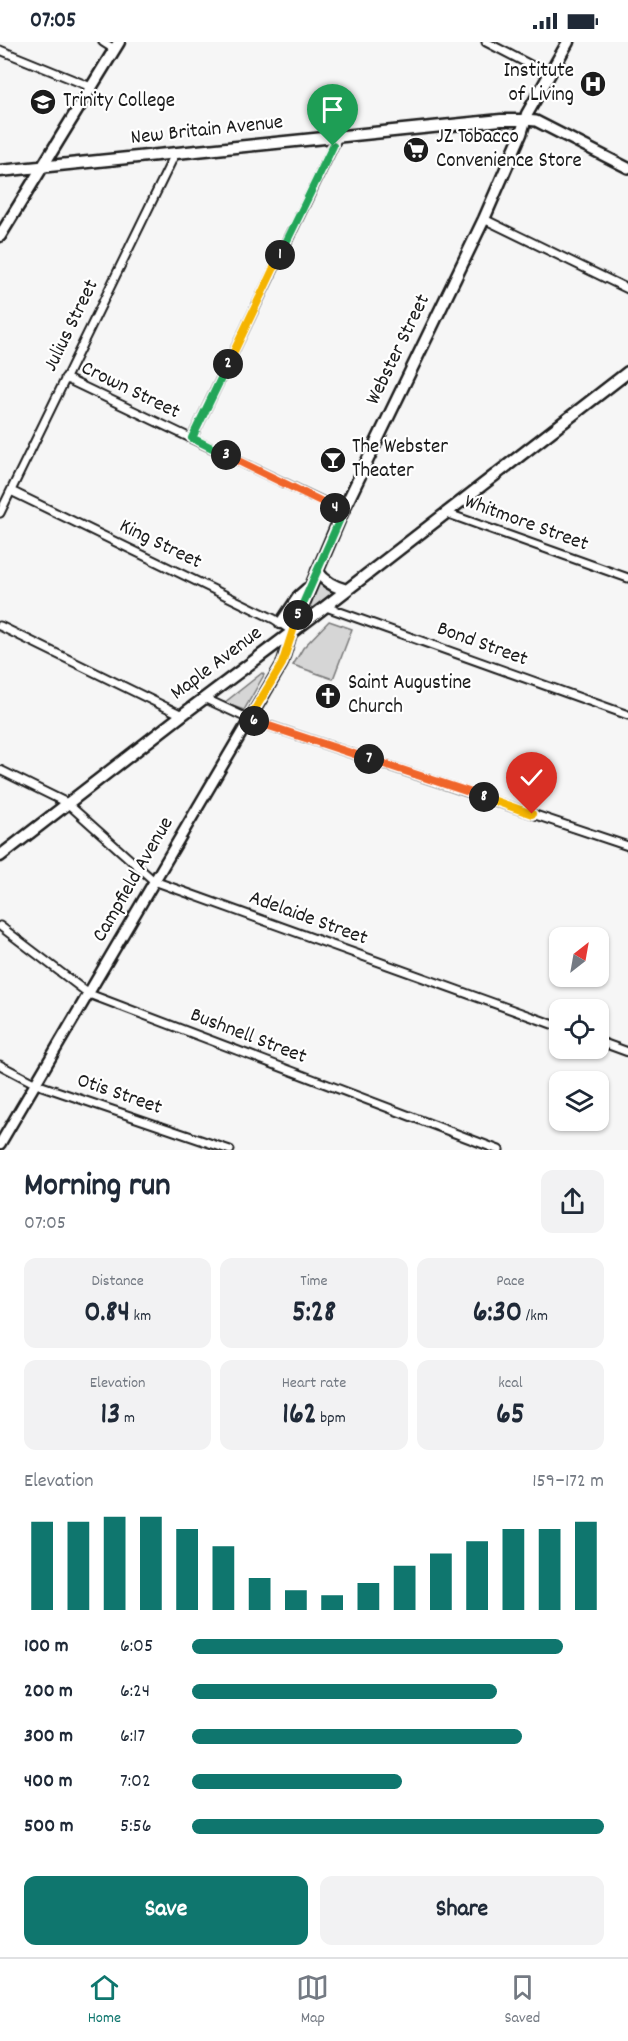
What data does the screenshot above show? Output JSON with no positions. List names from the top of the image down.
{
  "streets": {
    "main road": ["New Britain Avenue", "Webster Street", "Maple Avenue"],
    "street": [
      "Julius Street",
      "Crown Street",
      "Whitmore Street",
      "King Street",
      "Bond Street",
      "Campfield Avenue",
      "Adelaide Street",
      "Bushnell Street",
      "Otis Street"
    ]
  },
  "crossings": [
    ["New Britain Avenue", "Julius Street"],
    ["New Britain Avenue", "Webster Street"],
    ["Julius Street", "Crown Street"],
    ["Julius Street", "King Street"],
    ["Webster Street", "Crown Street"],
    ["Webster Street", "King Street"],
    ["Webster Street", "Maple Avenue"],
    ["Webster Street", "Campfield Avenue"],
    ["Whitmore Street", "Maple Avenue"],
    ["King Street", "Maple Avenue"],
    ["King Street", "Campfield Avenue"],
    ["Bond Street", "Maple Avenue"],
    ["Maple Avenue", "Campfield Avenue"],
    ["Maple Avenue", "Adelaide Street"],
    ["Campfield Avenue", "Adelaide Street"],
    ["Campfield Avenue", "Bushnell Street"],
    ["Campfield Avenue", "Otis Street"]
  ],
  "places": {
    "hospital": ["Institute of Living"],
    "school or university": ["Trinity College"],
    "supermarket": ["JZ Tobacco Convenience Store"],
    "bar": ["The Webster Theater"],
    "church": ["Saint Augustine Church"]
  },
  "north": "top right",
  "page": {
    "status": "07:05",
    "pins": [
      "1",
      "2",
      "3",
      "4",
      "5",
      "6",
      "7",
      "8"
    ],
    "heading": ["Morning run", "07:05"],
    "stats": [
      ["Distance", "0.84 km"],
      ["Time", "5:28"],
      ["Pace", "6:30 /km"],
      ["Elevation", "13 m"],
      ["Heart rate", "162 bpm"],
      ["kcal", "65"]
    ],
    "chart": ["Elevation", "159–172 m"],
    "list": [
      {
        "name": "100 m",
        "note": "6:05"
      },
      {
        "name": "200 m",
        "note": "6:24"
      },
      {
        "name": "300 m",
        "note": "6:17"
      },
      {
        "name": "400 m",
        "note": "7:02"
      },
      {
        "name": "500 m",
        "note": "5:56"
      }
    ],
    "buttons": ["Save", "Share"],
    "tabs": ["Home", "Map", "Saved"]
  }
}
